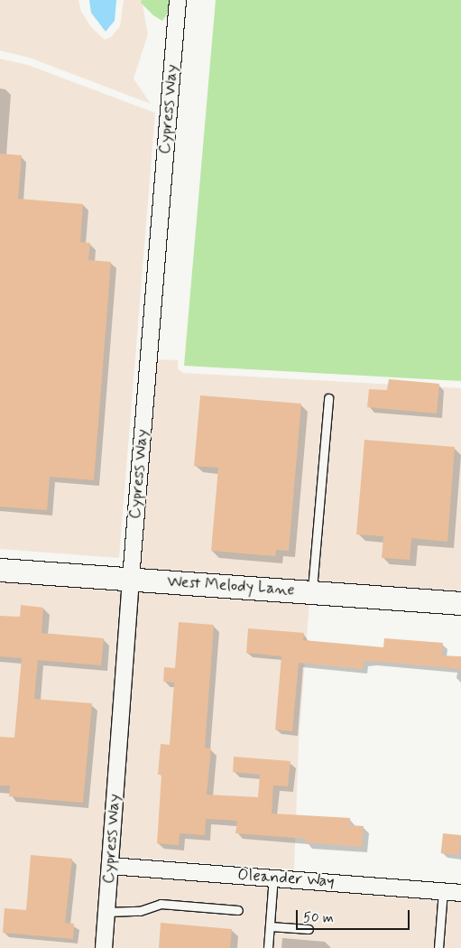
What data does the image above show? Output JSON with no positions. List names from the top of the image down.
{
  "streets": {
    "street": ["Cypress Way", "West Melody Lane", "Oleander Way"]
  },
  "crossings": [
    ["Cypress Way", "West Melody Lane"],
    ["Cypress Way", "Oleander Way"]
  ],
  "scale_bar": "50 m"
}
